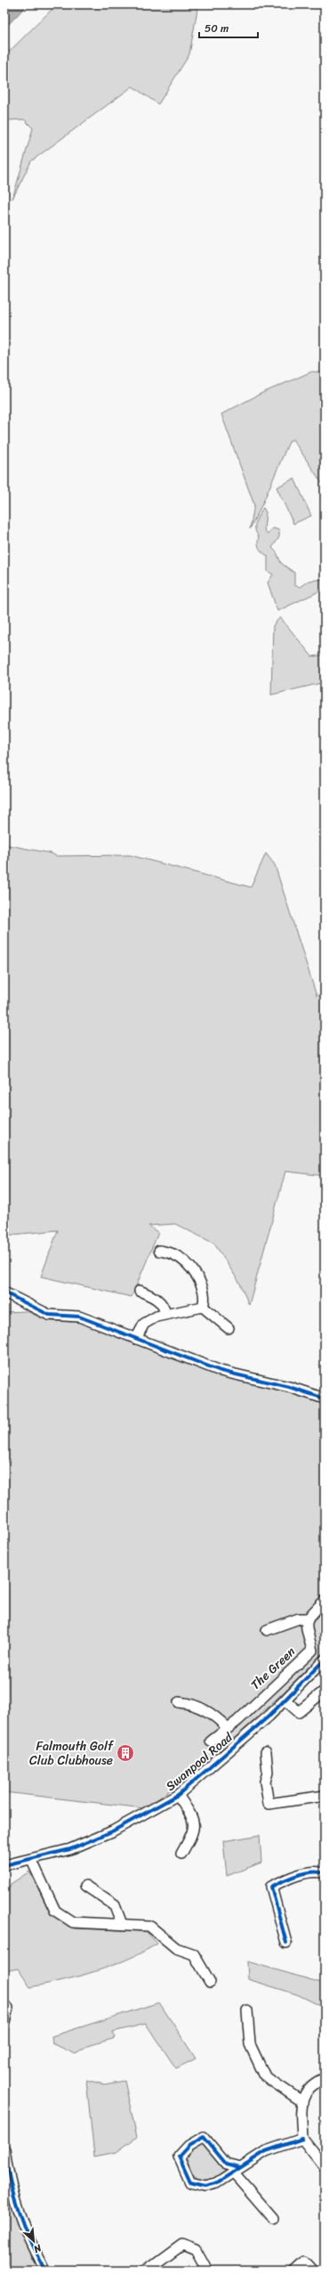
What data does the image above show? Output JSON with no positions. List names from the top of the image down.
{
  "streets": {
    "street": ["The Green", "Swanpool Road"]
  },
  "places": {
    "building": ["Falmouth Golf Club Clubhouse"]
  },
  "scale_bar": "50 m",
  "north": "bottom right"
}
